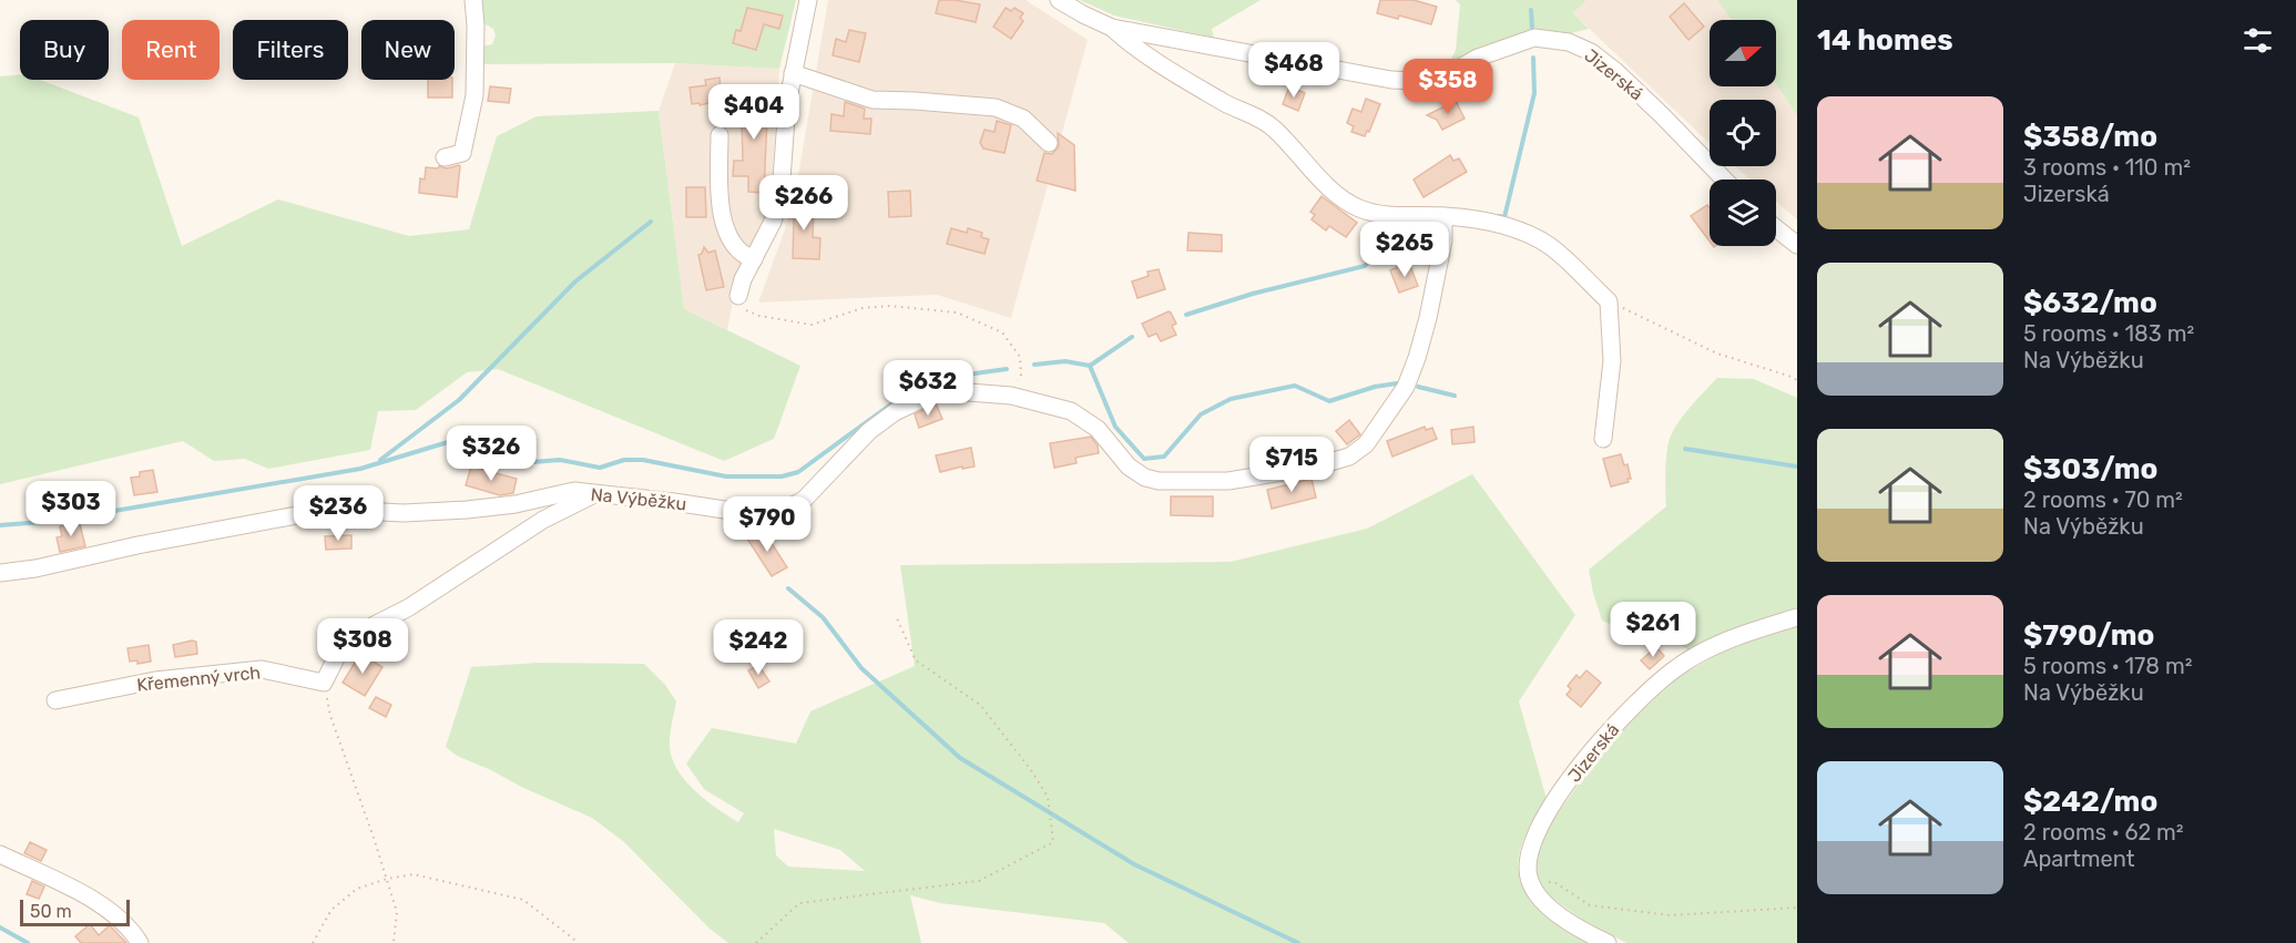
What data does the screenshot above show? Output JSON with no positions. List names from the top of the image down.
{
  "streets": {
    "street": ["Jizerská", "Na Výběžku", "Křemenný vrch"]
  },
  "crossings": [
    ["Jizerská", "Na Výběžku"]
  ],
  "scale_bar": "50 m",
  "north": "right",
  "page": {
    "heading": "14 homes",
    "chip": [
      "Buy",
      "Rent",
      "Filters",
      "New"
    ],
    "price": [
      "$468",
      "$358",
      "$404",
      "$266",
      "$265",
      "$632",
      "$326",
      "$715",
      "$303",
      "$236",
      "$790",
      "$261",
      "$308",
      "$242"
    ],
    "list": [
      {
        "name": "$358/mo",
        "note": "3 rooms · 110 m² · Jizerská"
      },
      {
        "name": "$632/mo",
        "note": "5 rooms · 183 m² · Na Výběžku"
      },
      {
        "name": "$303/mo",
        "note": "2 rooms · 70 m² · Na Výběžku"
      },
      {
        "name": "$790/mo",
        "note": "5 rooms · 178 m² · Na Výběžku"
      },
      {
        "name": "$242/mo",
        "note": "2 rooms · 62 m² · Apartment"
      }
    ],
    "scale": "50 m"
  }
}
